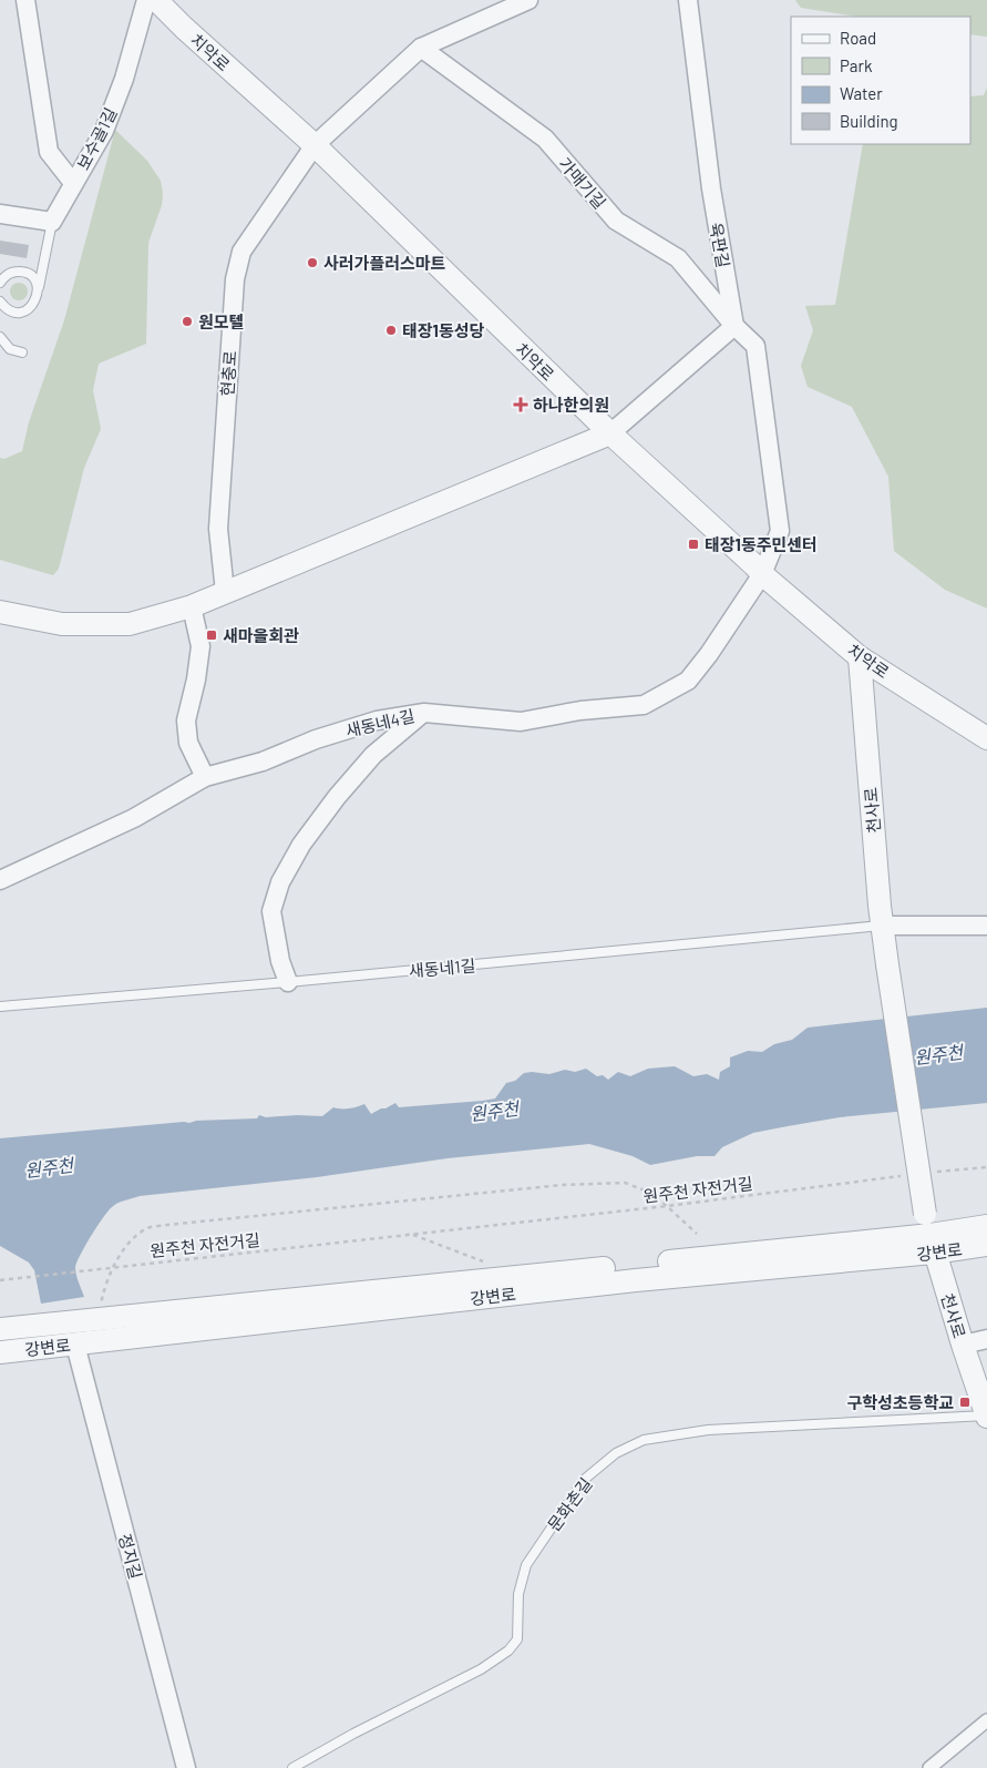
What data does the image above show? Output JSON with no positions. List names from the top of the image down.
{
  "streets": {
    "street": [
      "치악로",
      "보수골1길",
      "가매기길",
      "육판길",
      "현충로",
      "새동네4길",
      "천사로",
      "강변로",
      "정지길"
    ],
    "lane": ["새동네1길", "문화촌길"],
    "path": ["원주천 자전거길"]
  },
  "crossings": [
    ["치악로", "가매기길"],
    ["치악로", "현충로"],
    ["치악로", "새동네4길"],
    ["치악로", "천사로"],
    ["가매기길", "육판길"],
    ["가매기길", "새동네4길"],
    ["천사로", "새동네1길"],
    ["천사로", "강변로"],
    ["천사로", "문화촌길"],
    ["강변로", "정지길"]
  ],
  "water": ["원주천"],
  "places": {
    "other": ["사러가플러스마트", "원모텔", "태장1동성당"],
    "health": ["하나한의원"],
    "transit": ["태장1동주민센터", "새마을회관", "구학성초등학교"]
  },
  "legend": [
    "Road",
    "Park",
    "Water",
    "Building"
  ]
}
